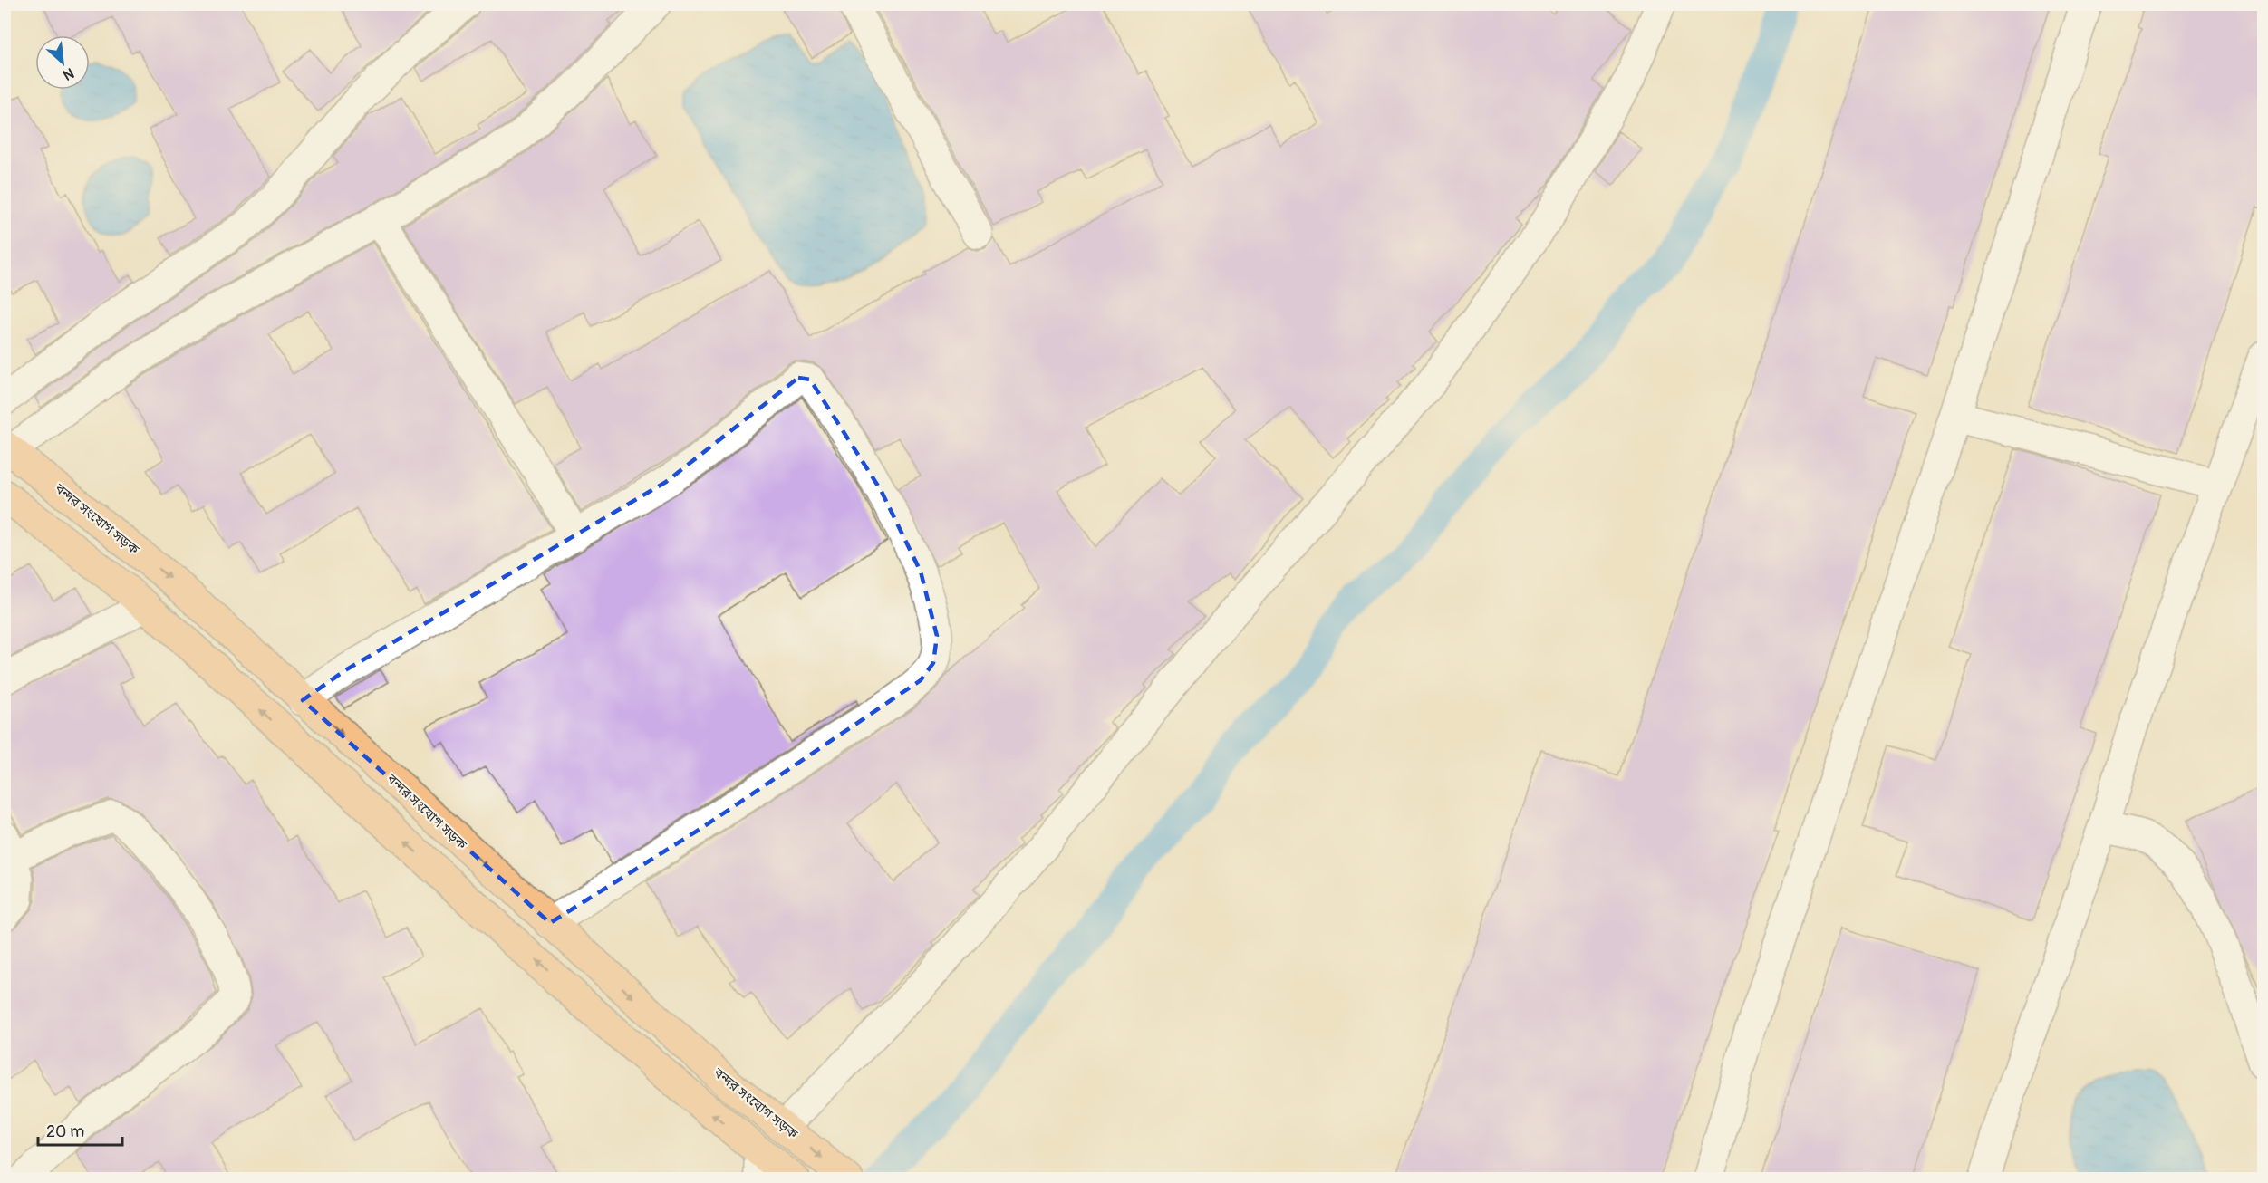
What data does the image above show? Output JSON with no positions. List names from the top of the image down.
{
  "streets": {
    "highway": ["বন্দর সংযোগ সড়ক"]
  },
  "scale_bar": "20 m",
  "north": "bottom right"
}
